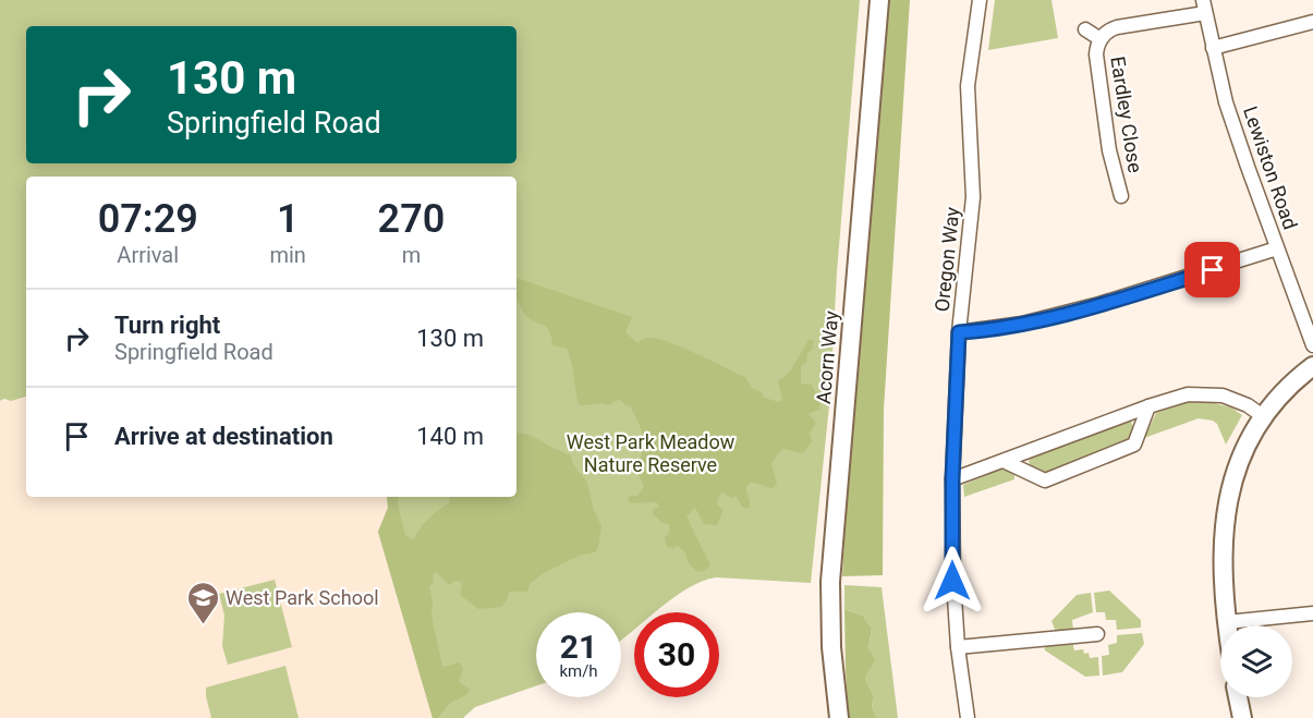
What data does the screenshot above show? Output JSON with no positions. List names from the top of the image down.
{
  "streets": {
    "street": [
      "Eardley Close",
      "Lewiston Road",
      "Oregon Way",
      "Acorn Way"
    ]
  },
  "crossings": [
    ["Eardley Close", "Lewiston Road"]
  ],
  "parks": ["West Park Meadow Nature Reserve"],
  "places": {
    "school or university": ["West Park School"]
  },
  "page": {
    "turn": ["130 m", "Springfield Road"],
    "eta": [
      "07:29",
      "Arrival",
      "1",
      "min",
      "270",
      "m"
    ],
    "list": [
      {
        "name": "Turn right",
        "note": "Springfield Road",
        "value": "130 m"
      },
      {
        "name": "Arrive at destination",
        "value": "140 m"
      }
    ],
    "speed": "21 km/h",
    "limit": "30"
  }
}
